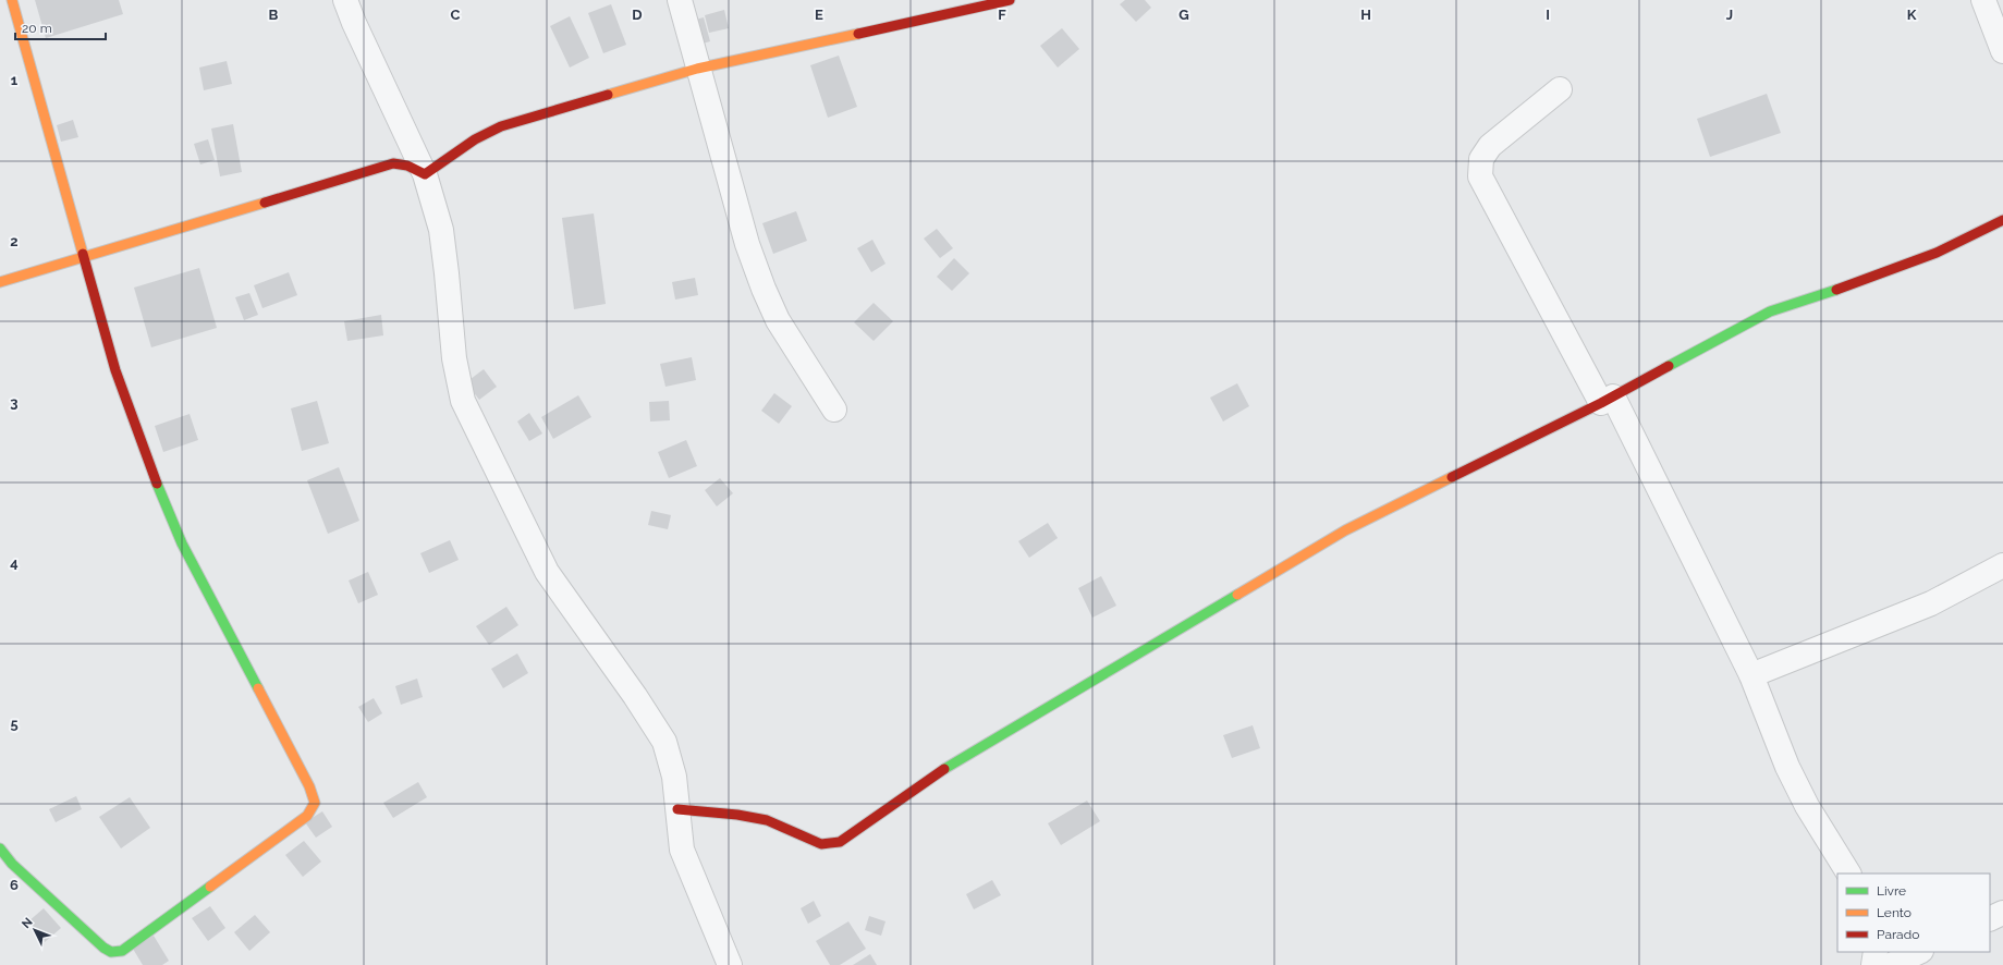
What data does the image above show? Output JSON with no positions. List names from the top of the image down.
{
  "legend": ["Livre", "Lento", "Parado"],
  "scale_bar": "20 m",
  "north": "top left",
  "grid": {
    "columns": [
      "B",
      "C",
      "D",
      "E",
      "F",
      "G",
      "H",
      "I",
      "J",
      "K"
    ],
    "rows": [
      "1",
      "2",
      "3",
      "4",
      "5",
      "6"
    ]
  }
}
